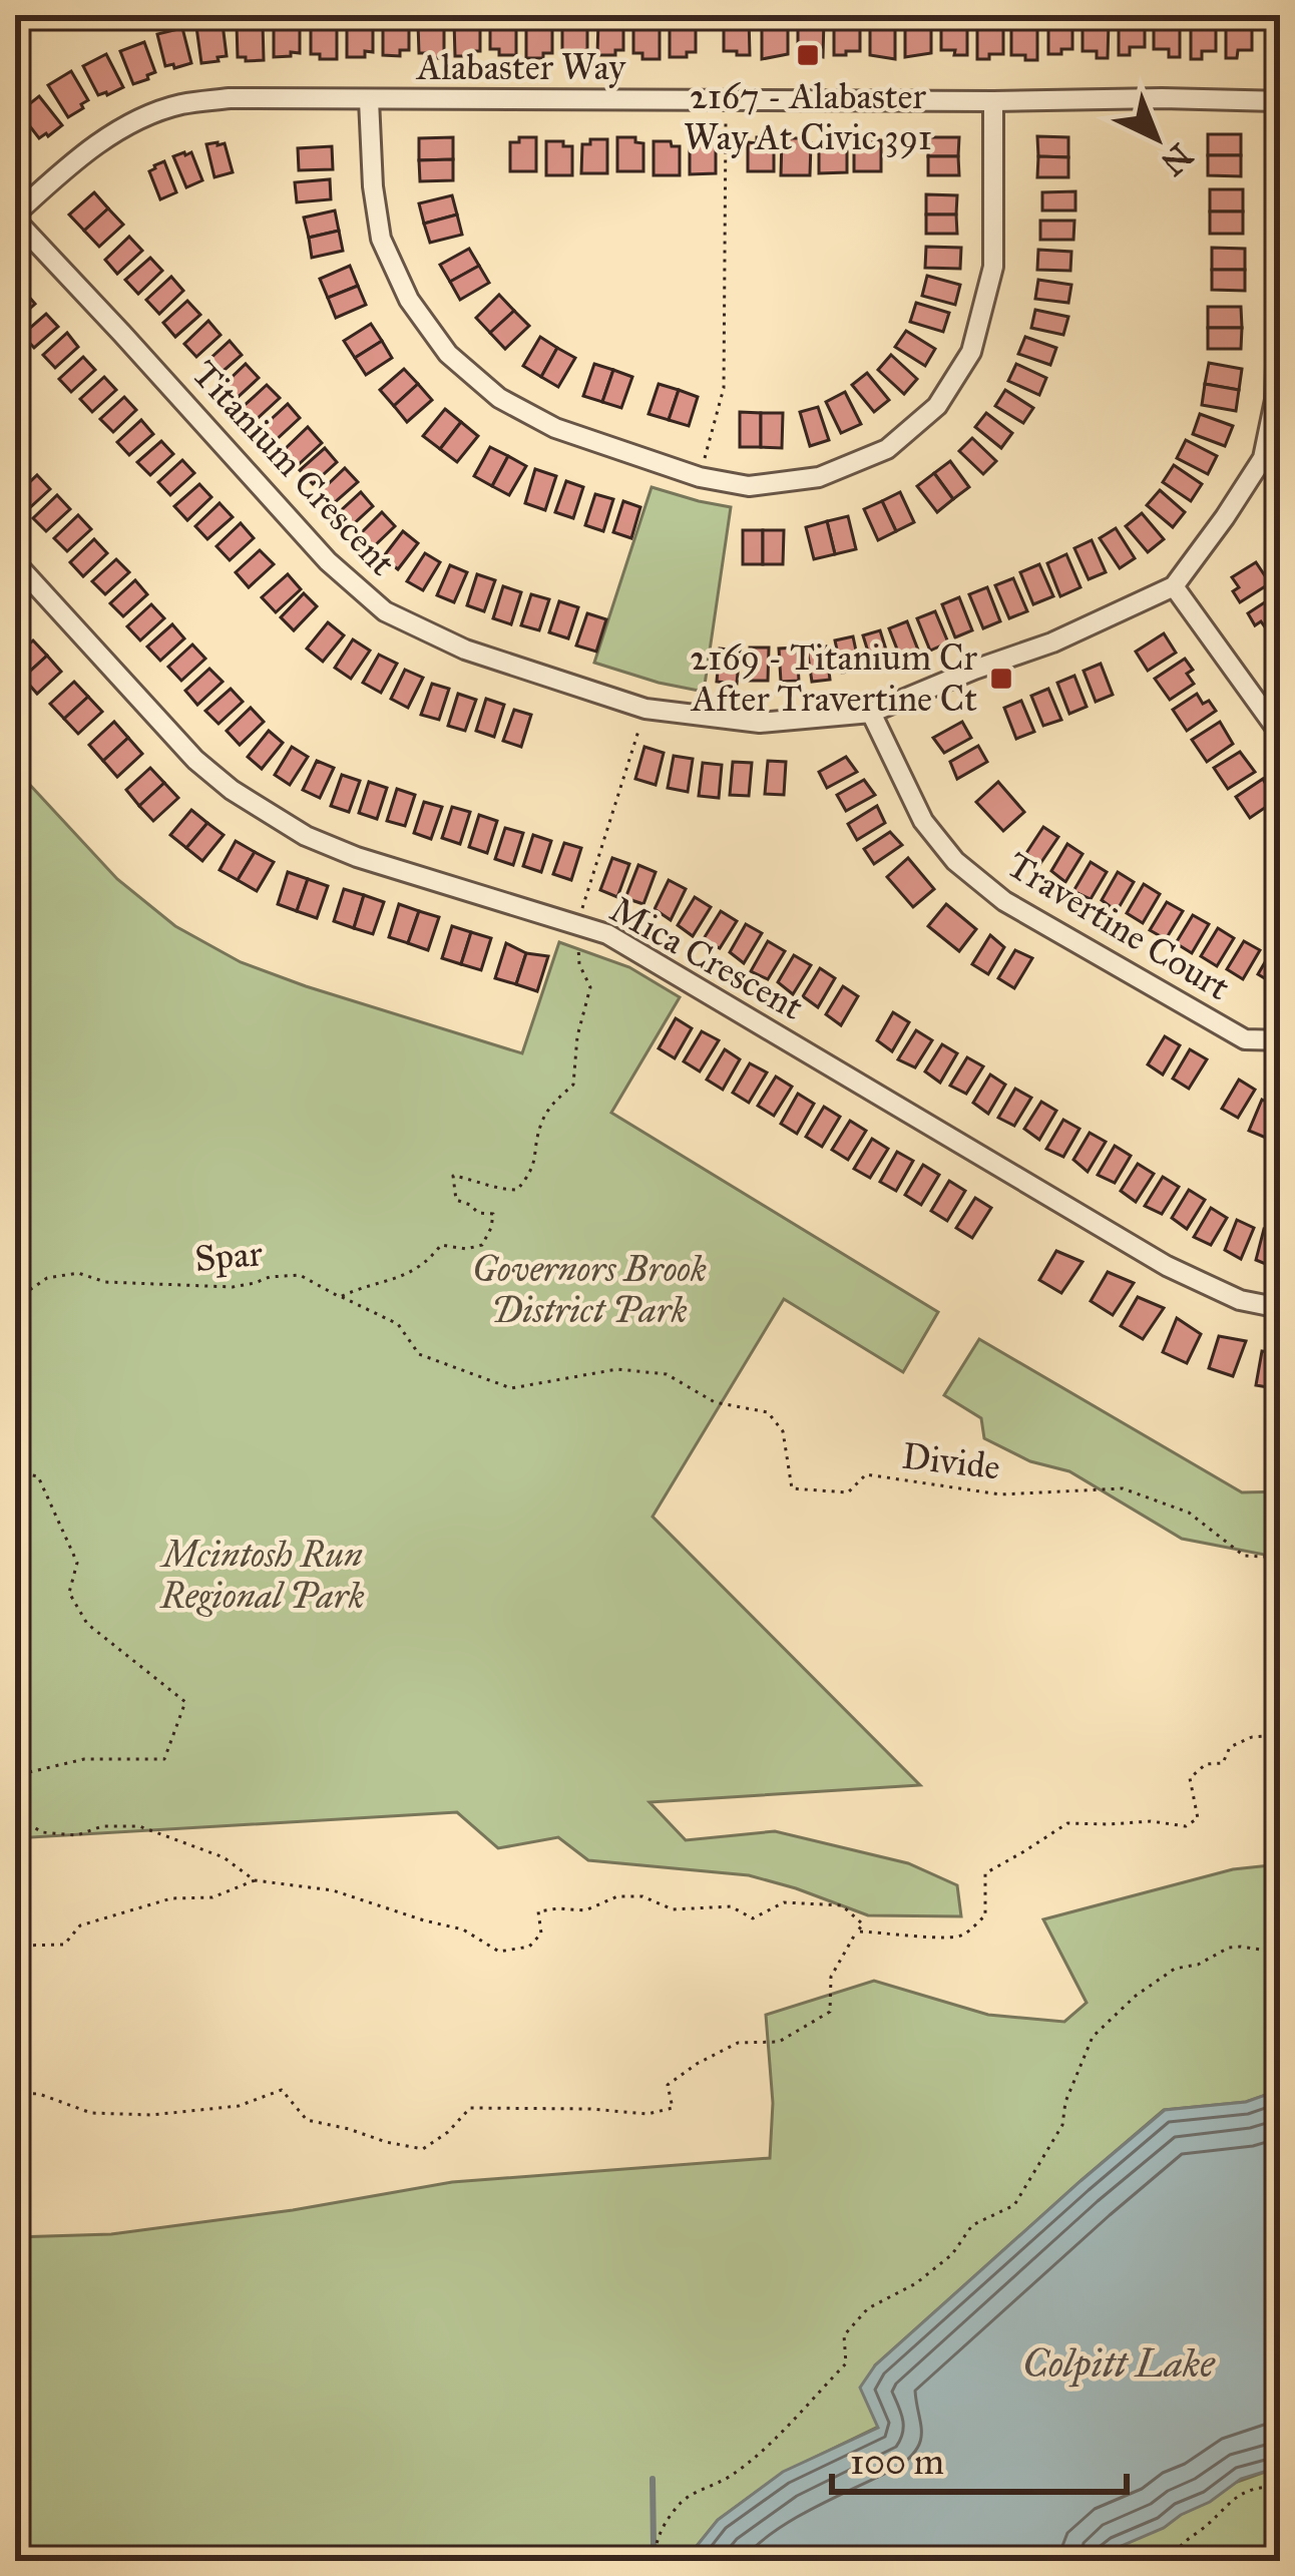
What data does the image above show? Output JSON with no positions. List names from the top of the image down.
{
  "streets": {
    "street": [
      "Alabaster Way",
      "Titanium Crescent",
      "Travertine Court",
      "Mica Crescent"
    ],
    "path": ["Spar", "Divide"]
  },
  "crossings": [
    ["Alabaster Way", "Titanium Crescent"],
    ["Titanium Crescent", "Travertine Court"],
    ["Spar", "Divide"]
  ],
  "water": ["Colpitt Lake"],
  "parks": ["Governors Brook District Park", "Mcintosh Run Regional Park"],
  "places": {
    "transit": ["2167 - Alabaster Way At Civic 391", "2169 - Titanium Cr After Travertine Ct"]
  },
  "scale_bar": "100 m",
  "north": "bottom right"
}
